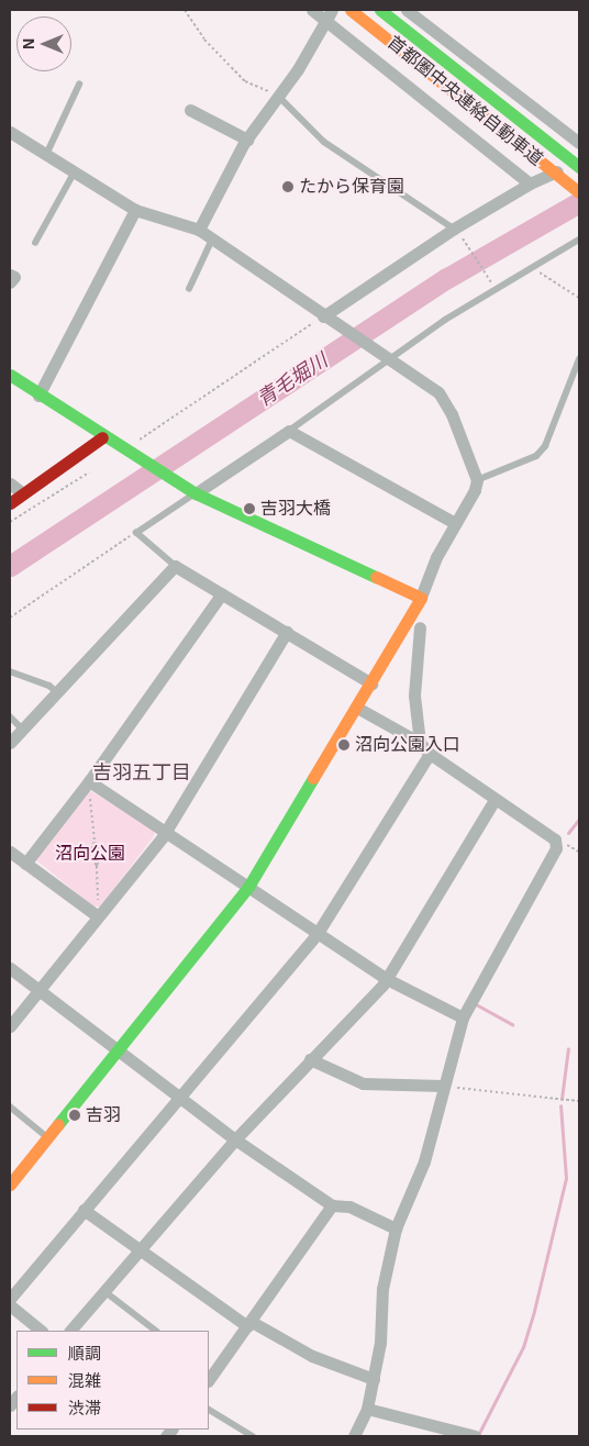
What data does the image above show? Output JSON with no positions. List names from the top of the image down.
{
  "streets": {
    "main road": ["首都圏中央連絡自動車道"]
  },
  "districts": ["吉羽五丁目"],
  "water": ["青毛堀川"],
  "parks": ["沼向公園"],
  "places": [
    "たから保育園",
    "吉羽大橋",
    "沼向公園入口",
    "吉羽"
  ],
  "legend": ["順調", "混雑", "渋滞"],
  "north": "left"
}
